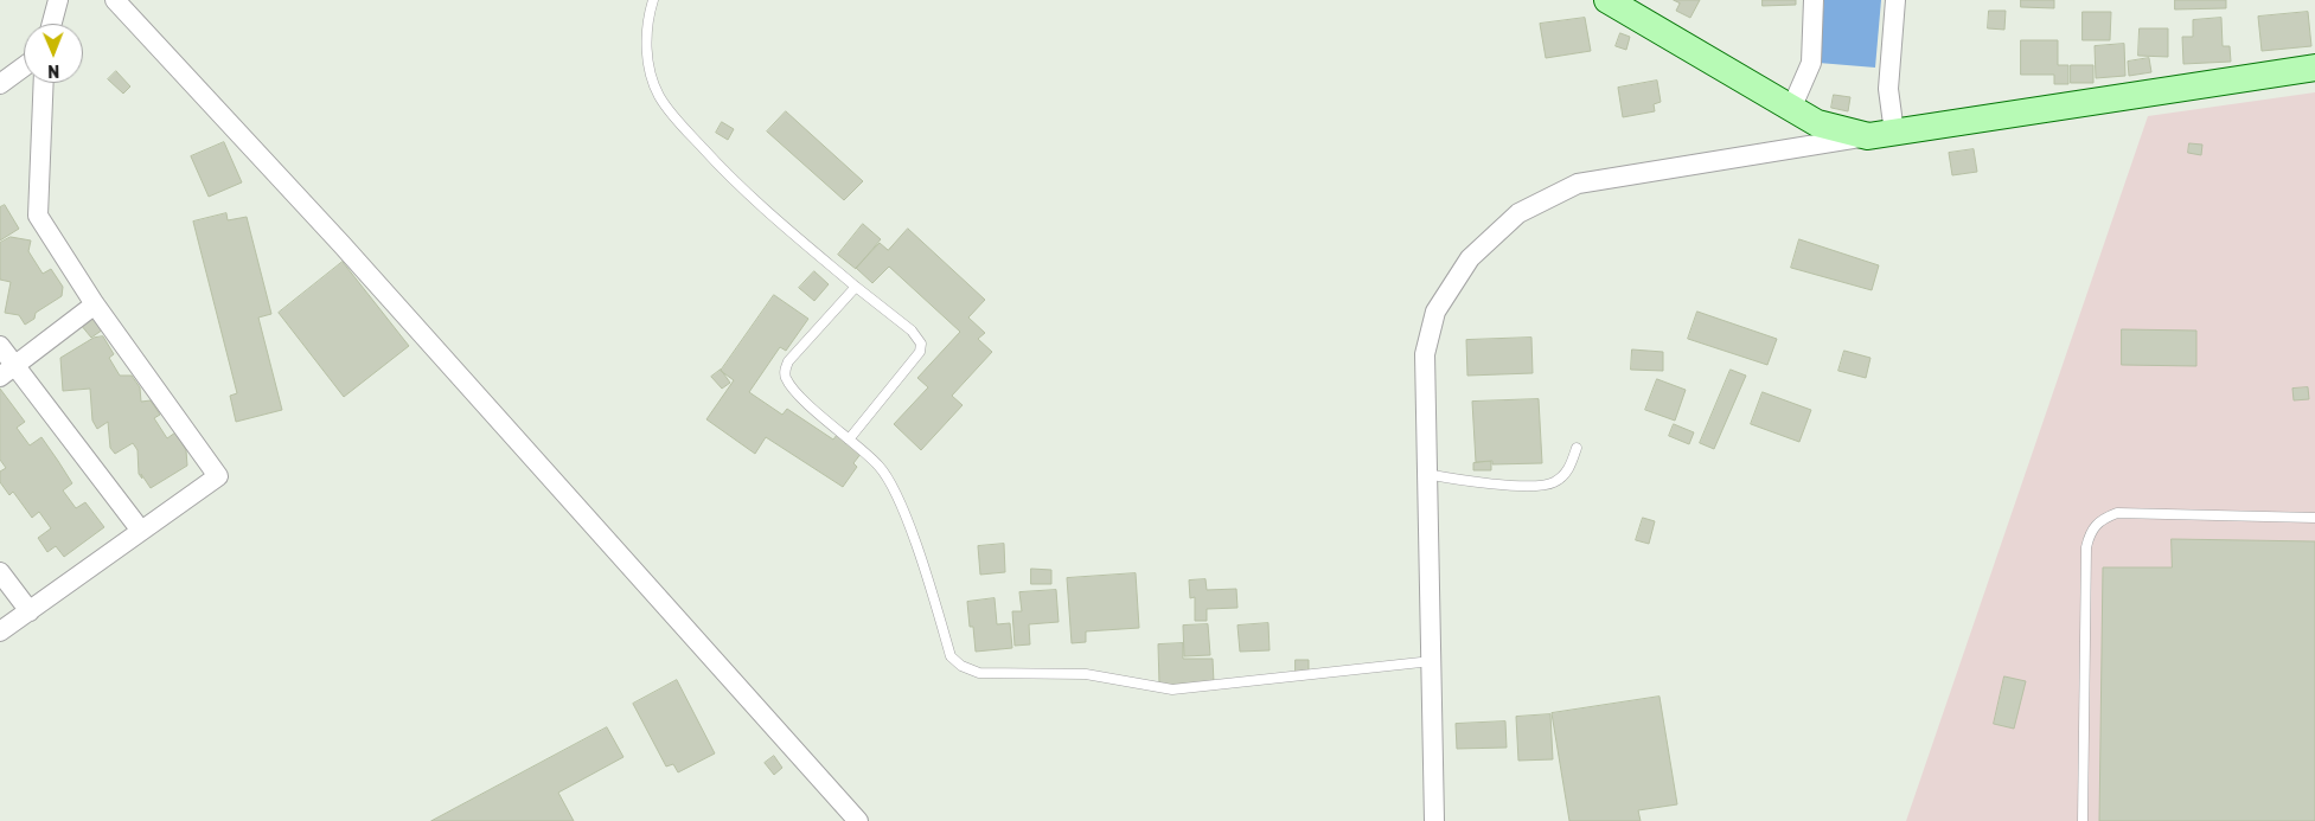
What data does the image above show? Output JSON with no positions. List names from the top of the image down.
{
  "north": "bottom"
}
